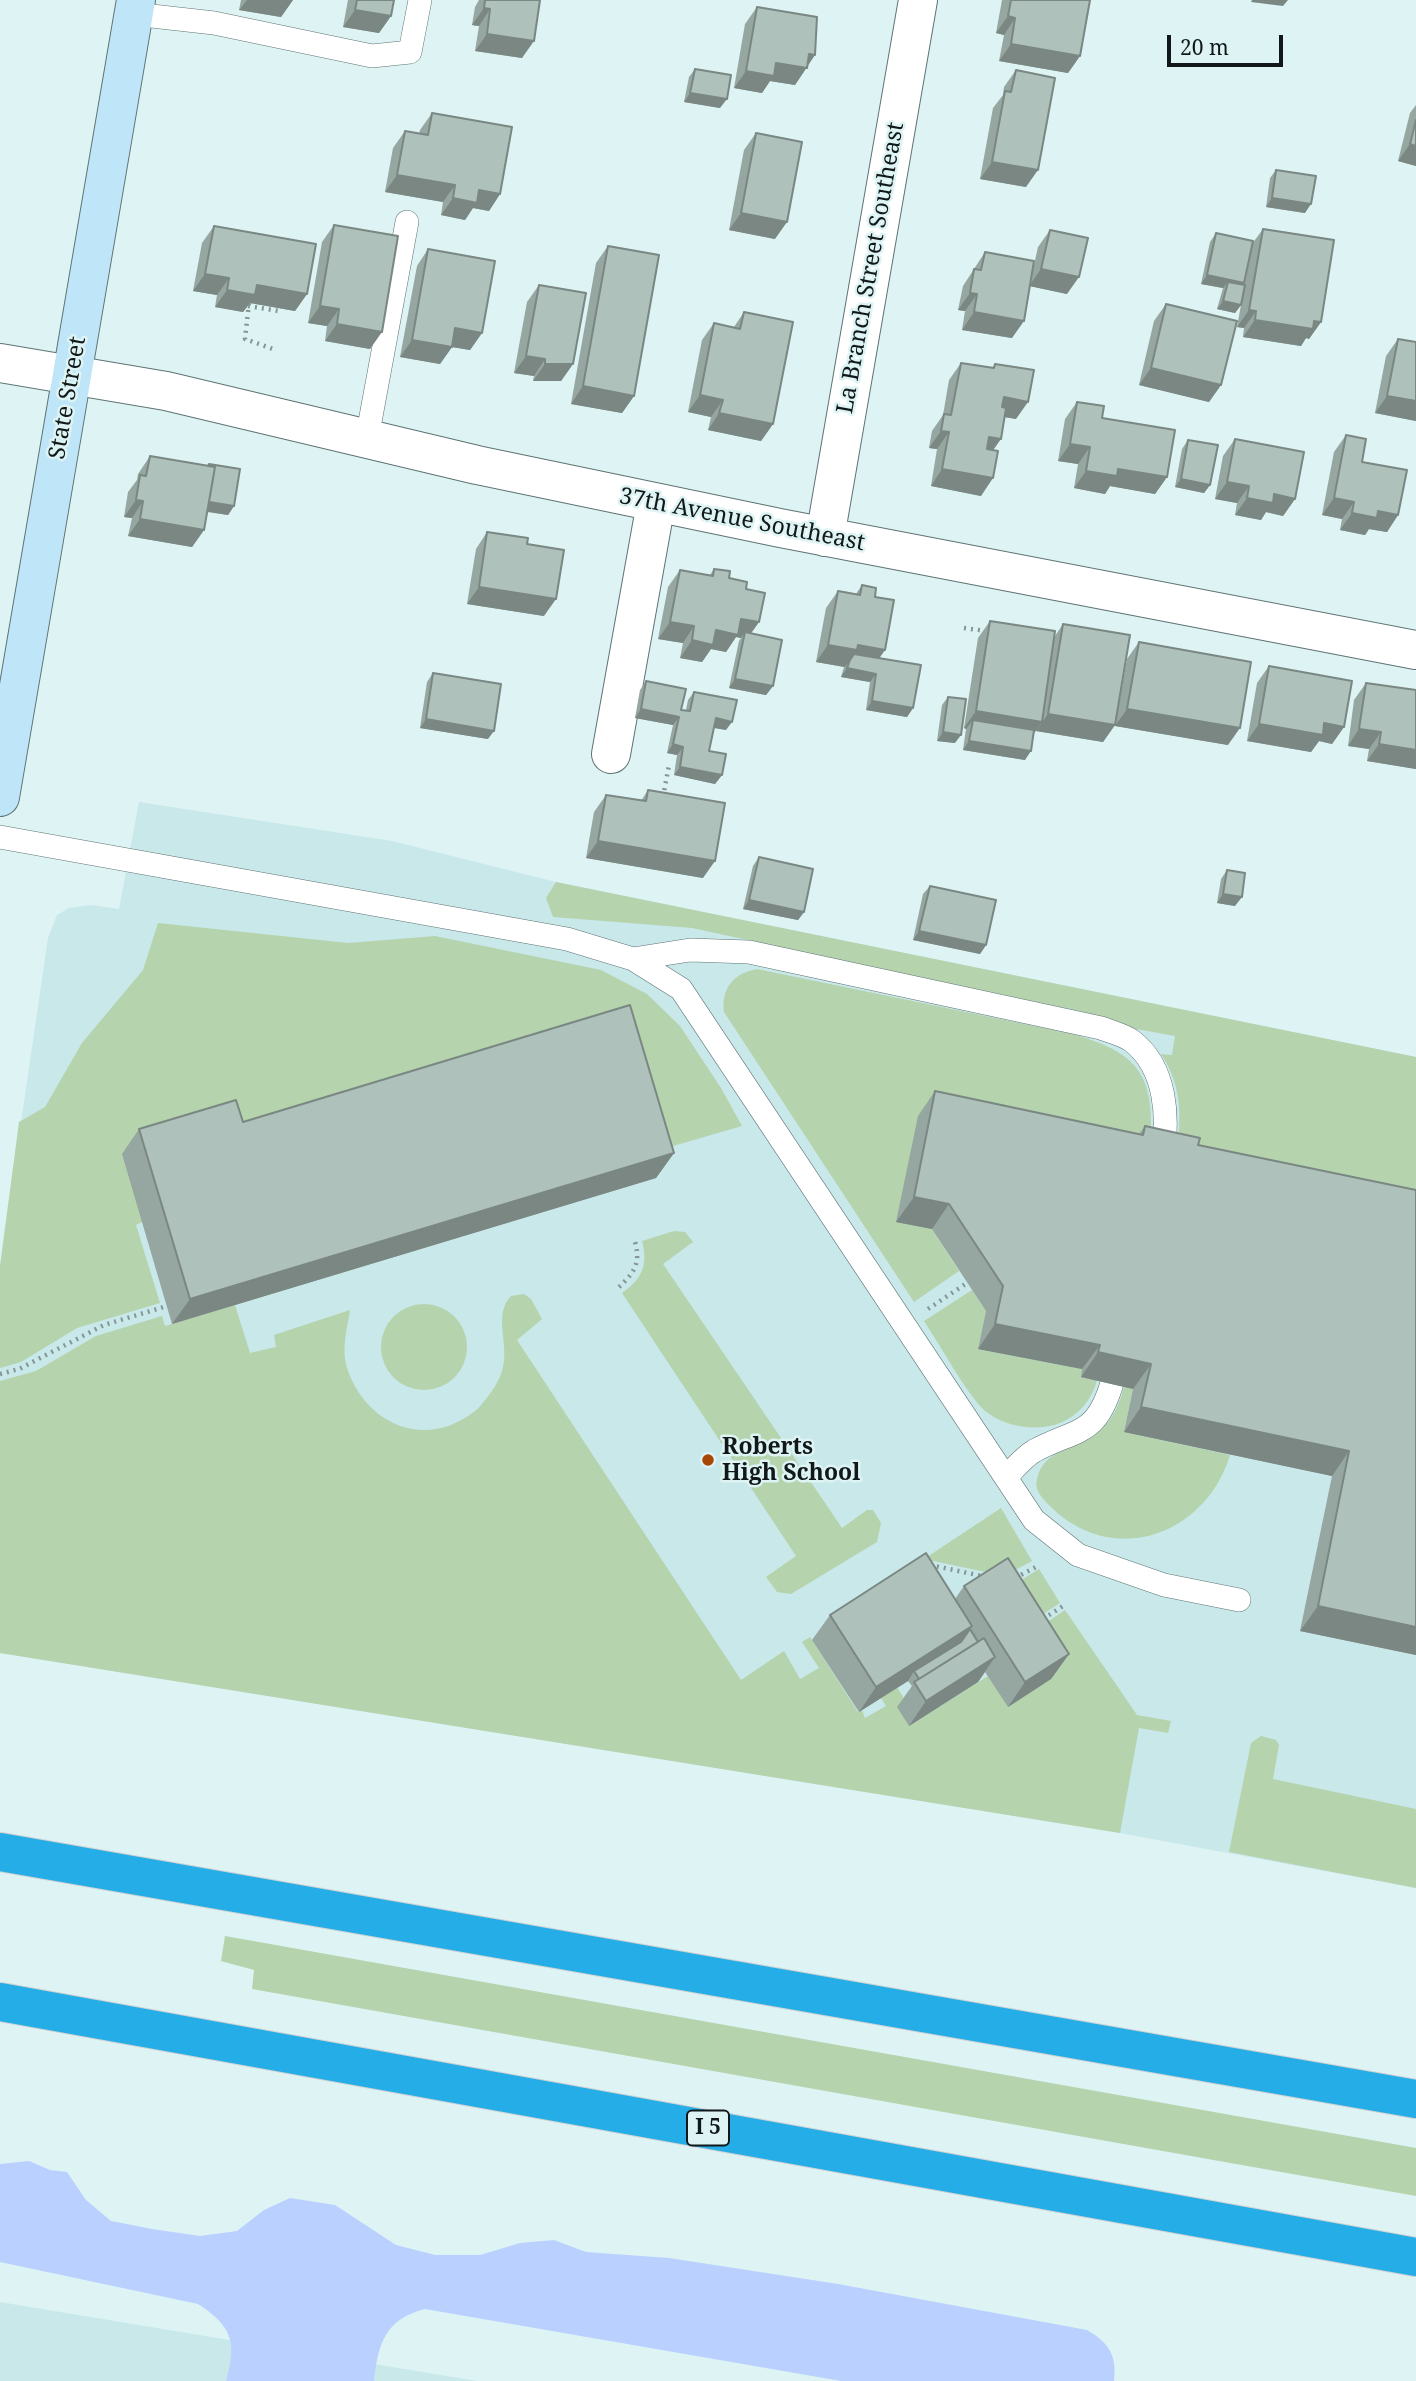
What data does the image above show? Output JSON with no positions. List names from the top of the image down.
{
  "streets": {
    "highway": ["I 5"],
    "main road": ["State Street"],
    "street": ["La Branch Street Southeast", "37th Avenue Southeast"]
  },
  "crossings": [
    ["La Branch Street Southeast", "37th Avenue Southeast"],
    ["State Street", "37th Avenue Southeast"]
  ],
  "places": ["Roberts High School"],
  "scale_bar": "20 m"
}
